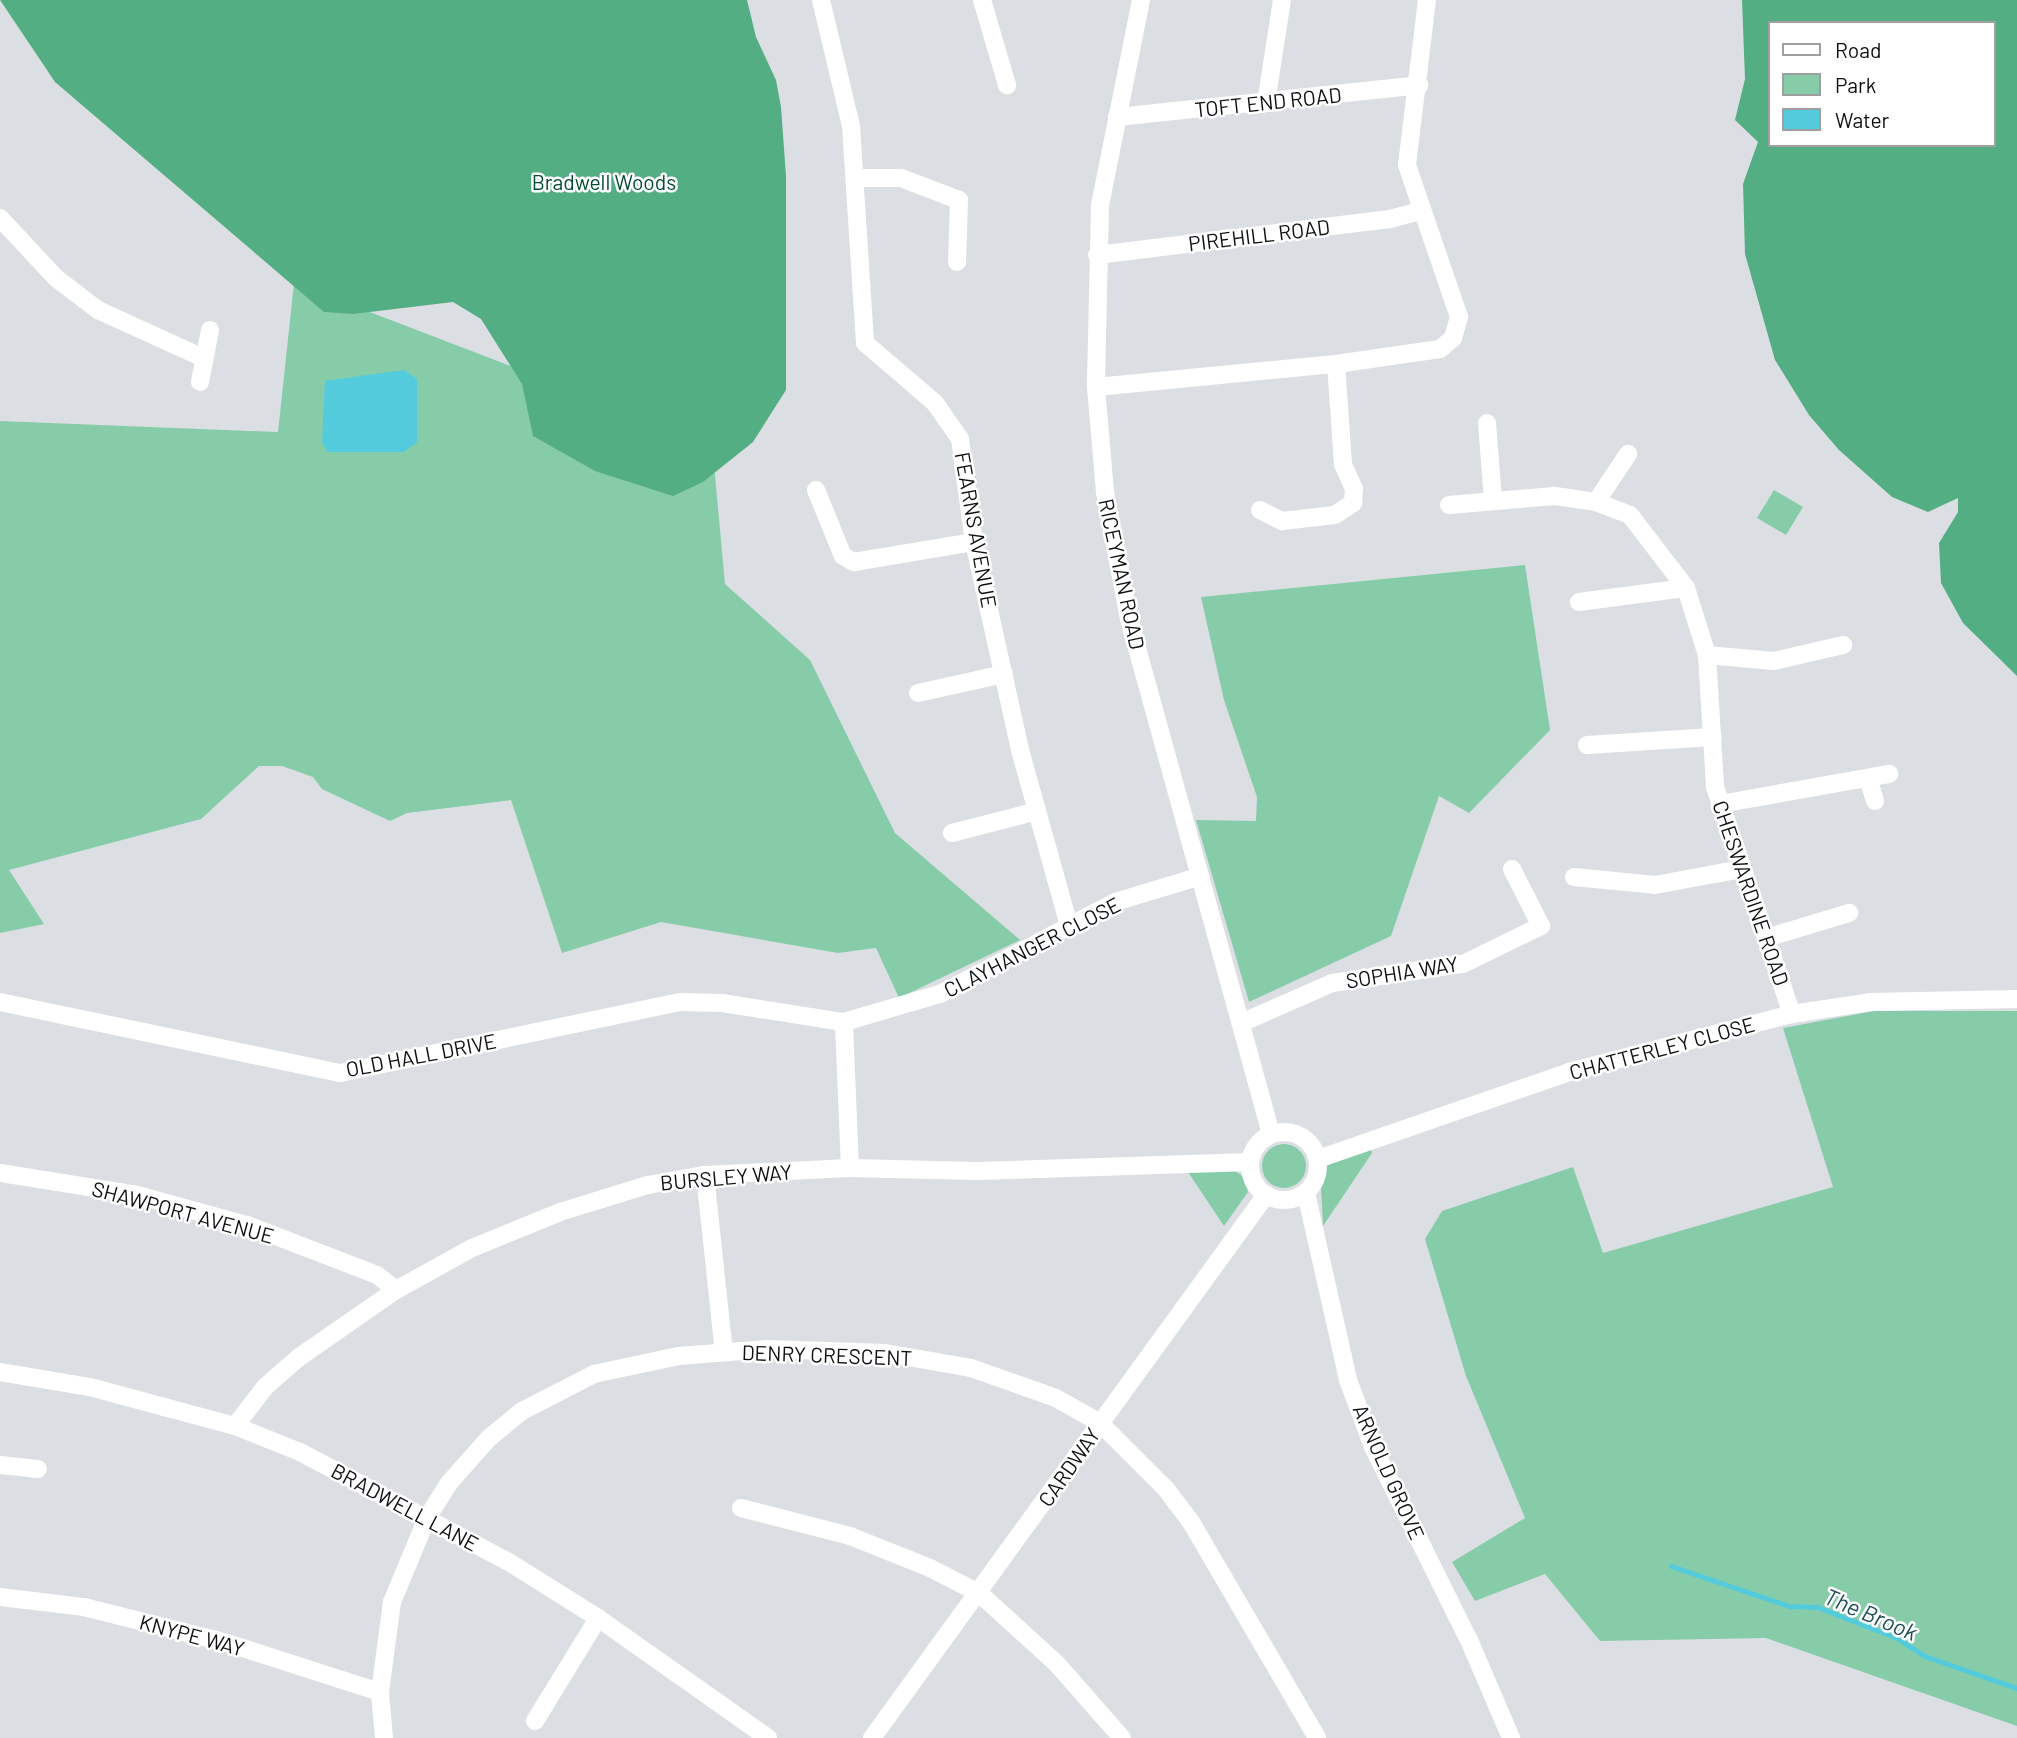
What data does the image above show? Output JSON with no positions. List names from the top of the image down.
{
  "streets": {
    "street": [
      "TOFT END ROAD",
      "PIREHILL ROAD",
      "FEARNS AVENUE",
      "RICEYMAN ROAD",
      "CHESWARDINE ROAD",
      "CLAYHANGER CLOSE",
      "SOPHIA WAY",
      "CHATTERLEY CLOSE",
      "OLD HALL DRIVE",
      "BURSLEY WAY",
      "SHAWPORT AVENUE",
      "DENRY CRESCENT",
      "CARDWAY",
      "ARNOLD GROVE",
      "BRADWELL LANE",
      "KNYPE WAY"
    ]
  },
  "crossings": [
    ["TOFT END ROAD", "RICEYMAN ROAD"],
    ["PIREHILL ROAD", "RICEYMAN ROAD"],
    ["FEARNS AVENUE", "CLAYHANGER CLOSE"],
    ["RICEYMAN ROAD", "CLAYHANGER CLOSE"],
    ["RICEYMAN ROAD", "SOPHIA WAY"],
    ["RICEYMAN ROAD", "CHATTERLEY CLOSE"],
    ["RICEYMAN ROAD", "BURSLEY WAY"],
    ["RICEYMAN ROAD", "CARDWAY"],
    ["RICEYMAN ROAD", "ARNOLD GROVE"],
    ["CHESWARDINE ROAD", "CHATTERLEY CLOSE"],
    ["CLAYHANGER CLOSE", "OLD HALL DRIVE"],
    ["CHATTERLEY CLOSE", "BURSLEY WAY"],
    ["CHATTERLEY CLOSE", "CARDWAY"],
    ["CHATTERLEY CLOSE", "ARNOLD GROVE"],
    ["BURSLEY WAY", "SHAWPORT AVENUE"],
    ["BURSLEY WAY", "CARDWAY"],
    ["BURSLEY WAY", "ARNOLD GROVE"],
    ["BURSLEY WAY", "BRADWELL LANE"],
    ["DENRY CRESCENT", "CARDWAY"],
    ["DENRY CRESCENT", "BRADWELL LANE"],
    ["DENRY CRESCENT", "KNYPE WAY"],
    ["CARDWAY", "ARNOLD GROVE"]
  ],
  "water": ["The Brook"],
  "parks": ["Bradwell Woods"],
  "legend": ["Road", "Park", "Water"]
}
